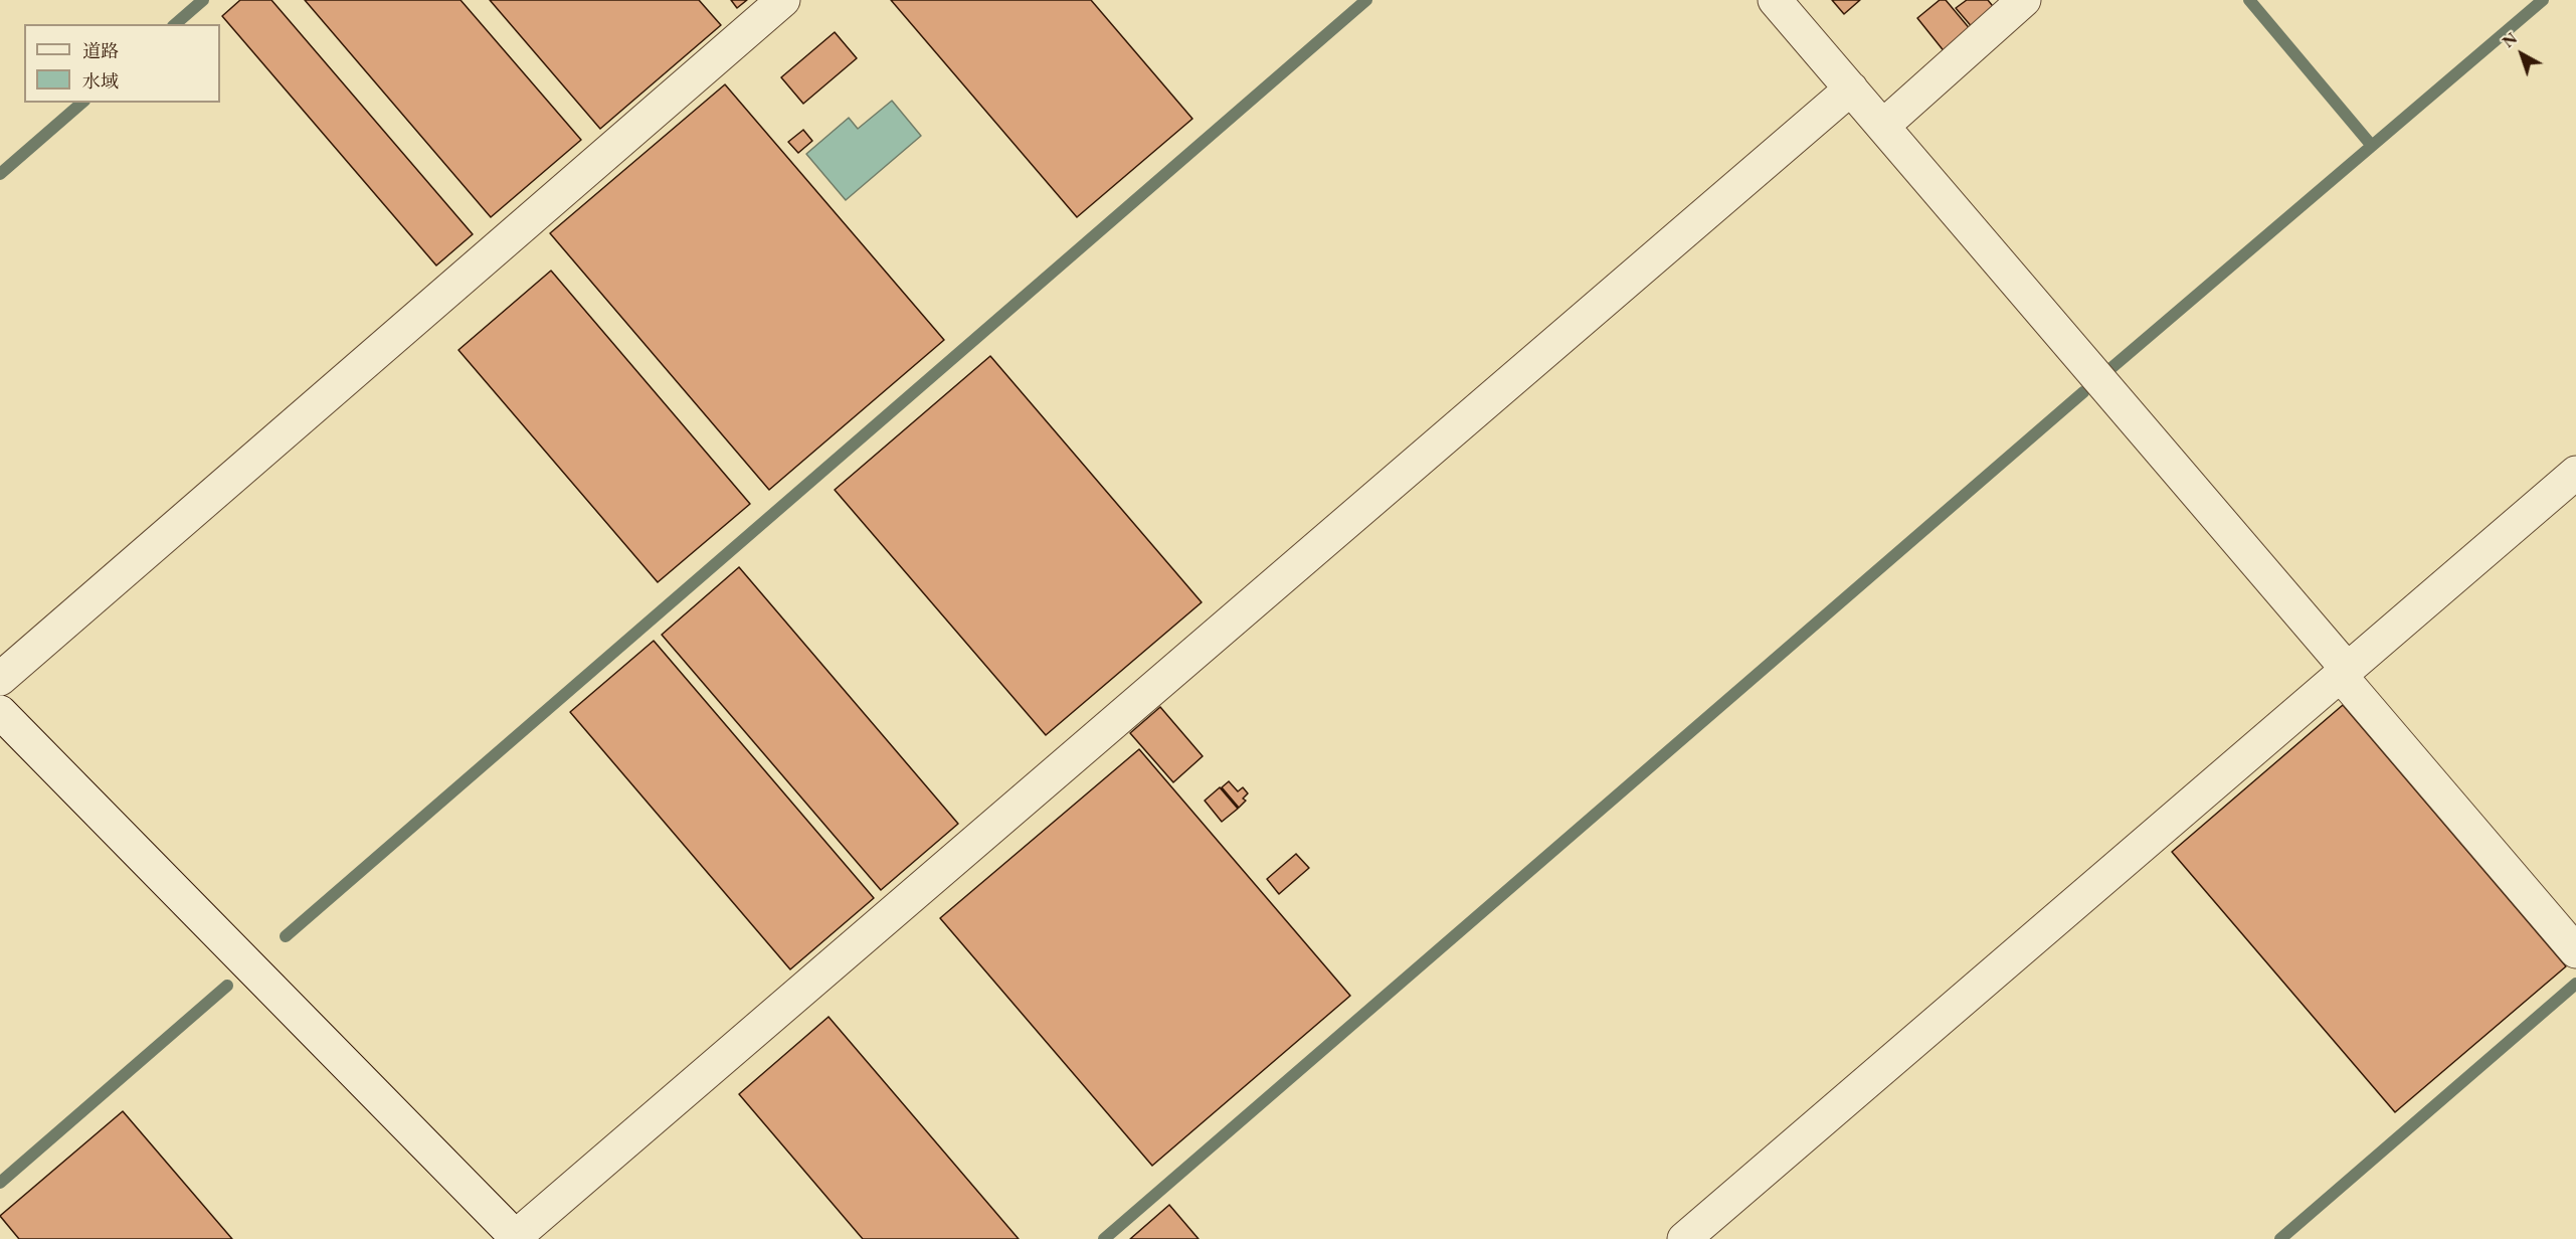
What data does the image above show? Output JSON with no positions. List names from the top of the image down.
{
  "legend": ["道路", "水域"],
  "north": "top left"
}
